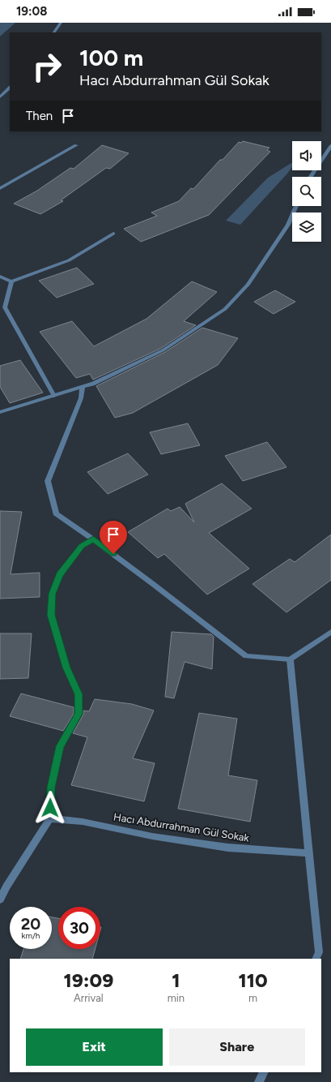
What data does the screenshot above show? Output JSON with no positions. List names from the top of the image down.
{
  "streets": {
    "street": ["Hacı Abdurrahman Gül Sokak"]
  },
  "page": {
    "status": "19:08",
    "turn": ["100 m", "Hacı Abdurrahman Gül Sokak"],
    "then": "Then",
    "speed": "20 km/h",
    "limit": "30",
    "eta": [
      "19:09",
      "Arrival",
      "1",
      "min",
      "110",
      "m"
    ],
    "buttons": ["Exit", "Share"]
  }
}
